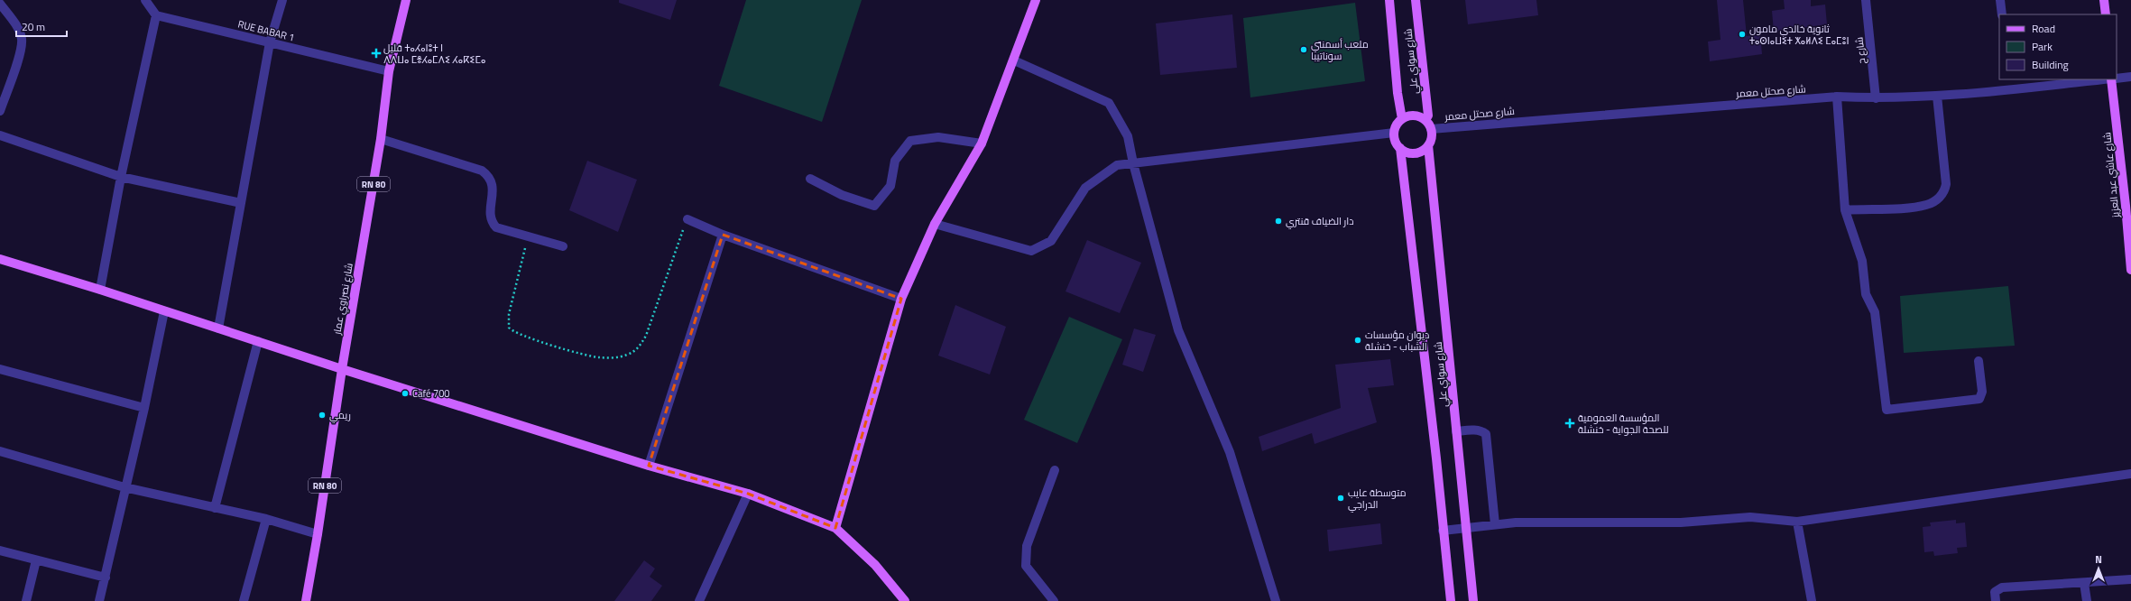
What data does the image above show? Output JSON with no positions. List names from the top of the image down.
{
  "streets": {
    "main road": [
      "شارع سواي علي",
      "شارع عاشي عبد العزيز",
      "RN 80",
      "شارع نصراوي عمار"
    ],
    "street": ["RUE BABAR 1", "شارع ح", "شارع صحتل معمر"]
  },
  "crossings": [
    ["RUE BABAR 1", "شارع نصراوي عمار"],
    ["شارع ح", "شارع صحتل معمر"],
    ["شارع سواي علي", "شارع صحتل معمر"]
  ],
  "places": {
    "other": [
      "ثانوية خالدي مامون ⵜⴰⵙⵏⴰⵡⵉⵜ ⵅⴰⵍⴷⵉ ⵎⴰⵎⵓⵏ",
      "ملعب أسمنتي سوناتيبا",
      "دار الضياف قنتري",
      "ديوان مؤسسات الشباب - خنشلة",
      "Café 700",
      "ريمي",
      "متوسطة عايب الدراجي"
    ],
    "health": ["قليل ⵜⴰⵃⴰⵏⵓⵜ ⵏ ⴷⴷⵡⴰ ⵎⴻⵃⴰⵎⴷⵉ ⵃⴰⴽⵉⵎⴰ", "المؤسسة العمومية للصحة الجواية - خنشلة"]
  },
  "legend": ["Road", "Park", "Building"],
  "scale_bar": "20 m",
  "north": "top"
}
